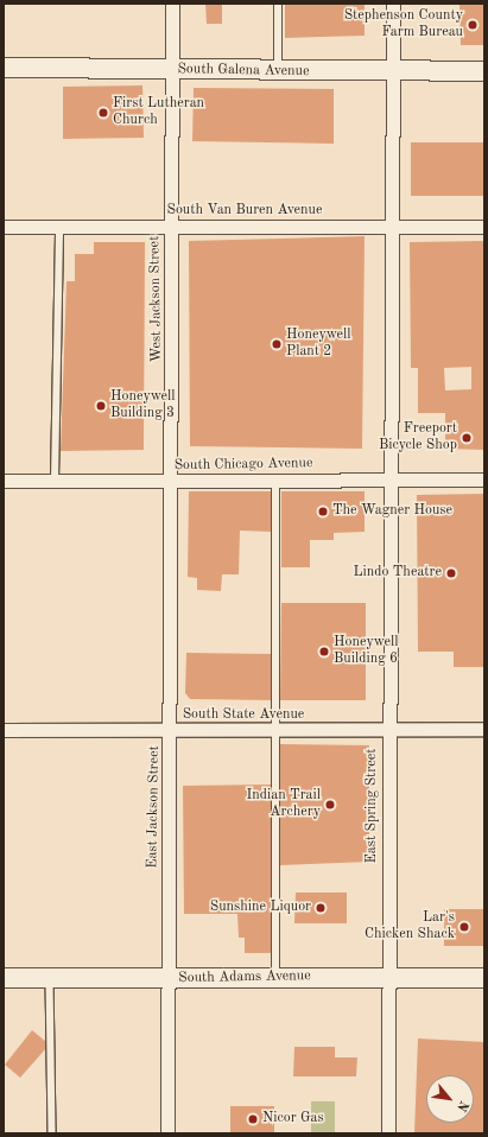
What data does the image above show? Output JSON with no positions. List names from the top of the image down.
{
  "streets": {
    "main road": ["South Galena Avenue", "South Adams Avenue"],
    "street": [
      "South Van Buren Avenue",
      "West Jackson Street",
      "South Chicago Avenue",
      "South State Avenue",
      "East Spring Street",
      "East Jackson Street"
    ]
  },
  "crossings": [
    ["South Galena Avenue", "West Jackson Street"],
    ["South Galena Avenue", "East Spring Street"],
    ["South Van Buren Avenue", "West Jackson Street"],
    ["South Van Buren Avenue", "East Spring Street"],
    ["West Jackson Street", "South Chicago Avenue"],
    ["West Jackson Street", "East Jackson Street"],
    ["South Chicago Avenue", "East Spring Street"],
    ["South Chicago Avenue", "East Jackson Street"],
    ["South State Avenue", "East Spring Street"],
    ["South State Avenue", "East Jackson Street"],
    ["East Spring Street", "South Adams Avenue"],
    ["East Jackson Street", "South Adams Avenue"]
  ],
  "places": [
    "Stephenson County Farm Bureau",
    "First Lutheran Church",
    "Honeywell Plant 2",
    "Honeywell Building 3",
    "Freeport Bicycle Shop",
    "The Wagner House",
    "Lindo Theatre",
    "Honeywell Building 6",
    "Indian Trail Archery",
    "Sunshine Liquor",
    "Lar's Chicken Shack",
    "Nicor Gas"
  ],
  "north": "bottom right"
}
